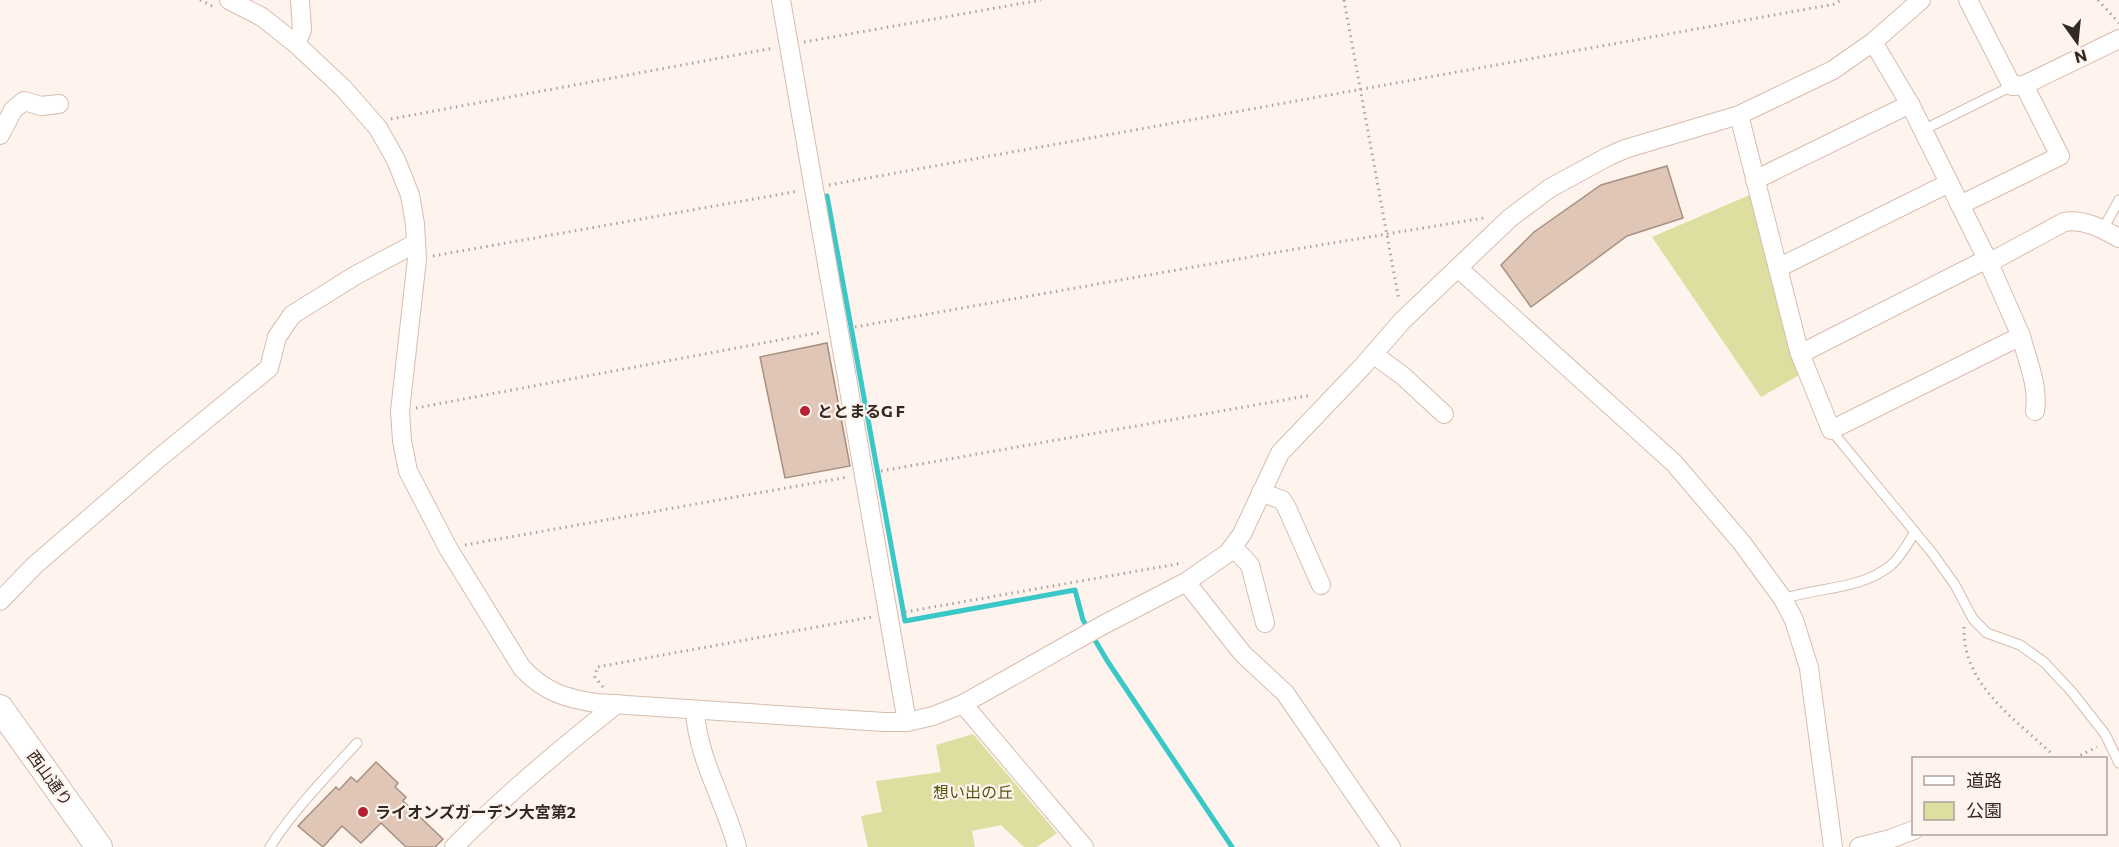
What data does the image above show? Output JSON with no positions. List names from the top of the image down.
{
  "streets": {
    "street": ["西山通り"]
  },
  "parks": ["想い出の丘"],
  "places": ["ととまるG F", "ライオンズガーデン大宮第2"],
  "legend": ["道路", "公園"],
  "north": "bottom"
}
